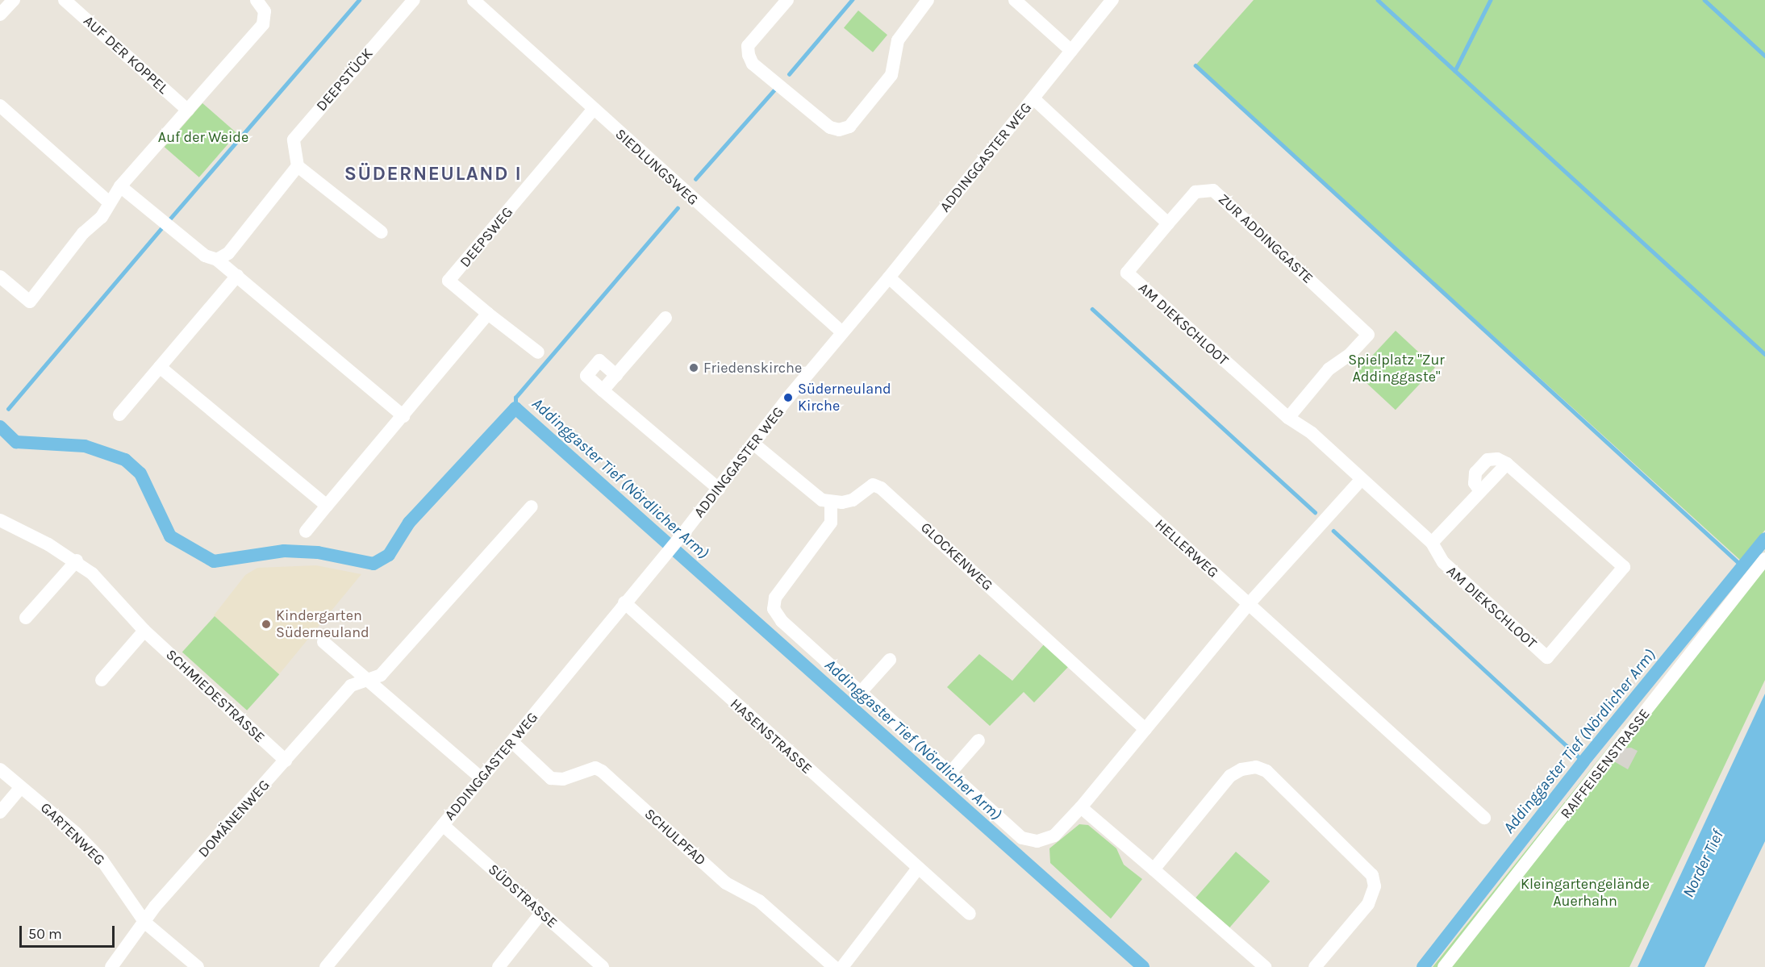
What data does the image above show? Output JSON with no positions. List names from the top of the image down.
{
  "streets": {
    "street": [
      "AUF DER KOPPEL",
      "DEEPSTÜCK",
      "ADDINGGASTER WEG",
      "SIEDLUNGSWEG",
      "DEEPSWEG",
      "ZUR ADDINGGASTE",
      "AM DIEKSCHLOOT",
      "HELLERWEG",
      "GLOCKENWEG",
      "SCHMIEDESTRASSE",
      "HASENSTRASSE",
      "RAIFFEISENSTRASSE",
      "DOMÄNENWEG",
      "GARTENWEG",
      "SCHULPFAD",
      "SÜDSTRASSE"
    ]
  },
  "crossings": [
    ["ADDINGGASTER WEG", "SIEDLUNGSWEG"],
    ["ADDINGGASTER WEG", "HELLERWEG"],
    ["ADDINGGASTER WEG", "HASENSTRASSE"],
    ["ADDINGGASTER WEG", "SCHULPFAD"],
    ["ADDINGGASTER WEG", "SÜDSTRASSE"],
    ["SIEDLUNGSWEG", "DEEPSWEG"],
    ["ZUR ADDINGGASTE", "AM DIEKSCHLOOT"],
    ["SCHMIEDESTRASSE", "DOMÄNENWEG"],
    ["DOMÄNENWEG", "GARTENWEG"]
  ],
  "districts": ["SÜDERNEULAND I"],
  "water": ["Addinggaster Tief (Nördlicher Arm)", "Norder Tief"],
  "parks": ["Auf der Weide", "Spielplatz \"Zur Addinggaste\"", "Kleingartengelände Auerhahn"],
  "places": ["Friedenskirche", "Süderneuland Kirche", "Kindergarten Süderneuland"],
  "scale_bar": "50 m"
}
